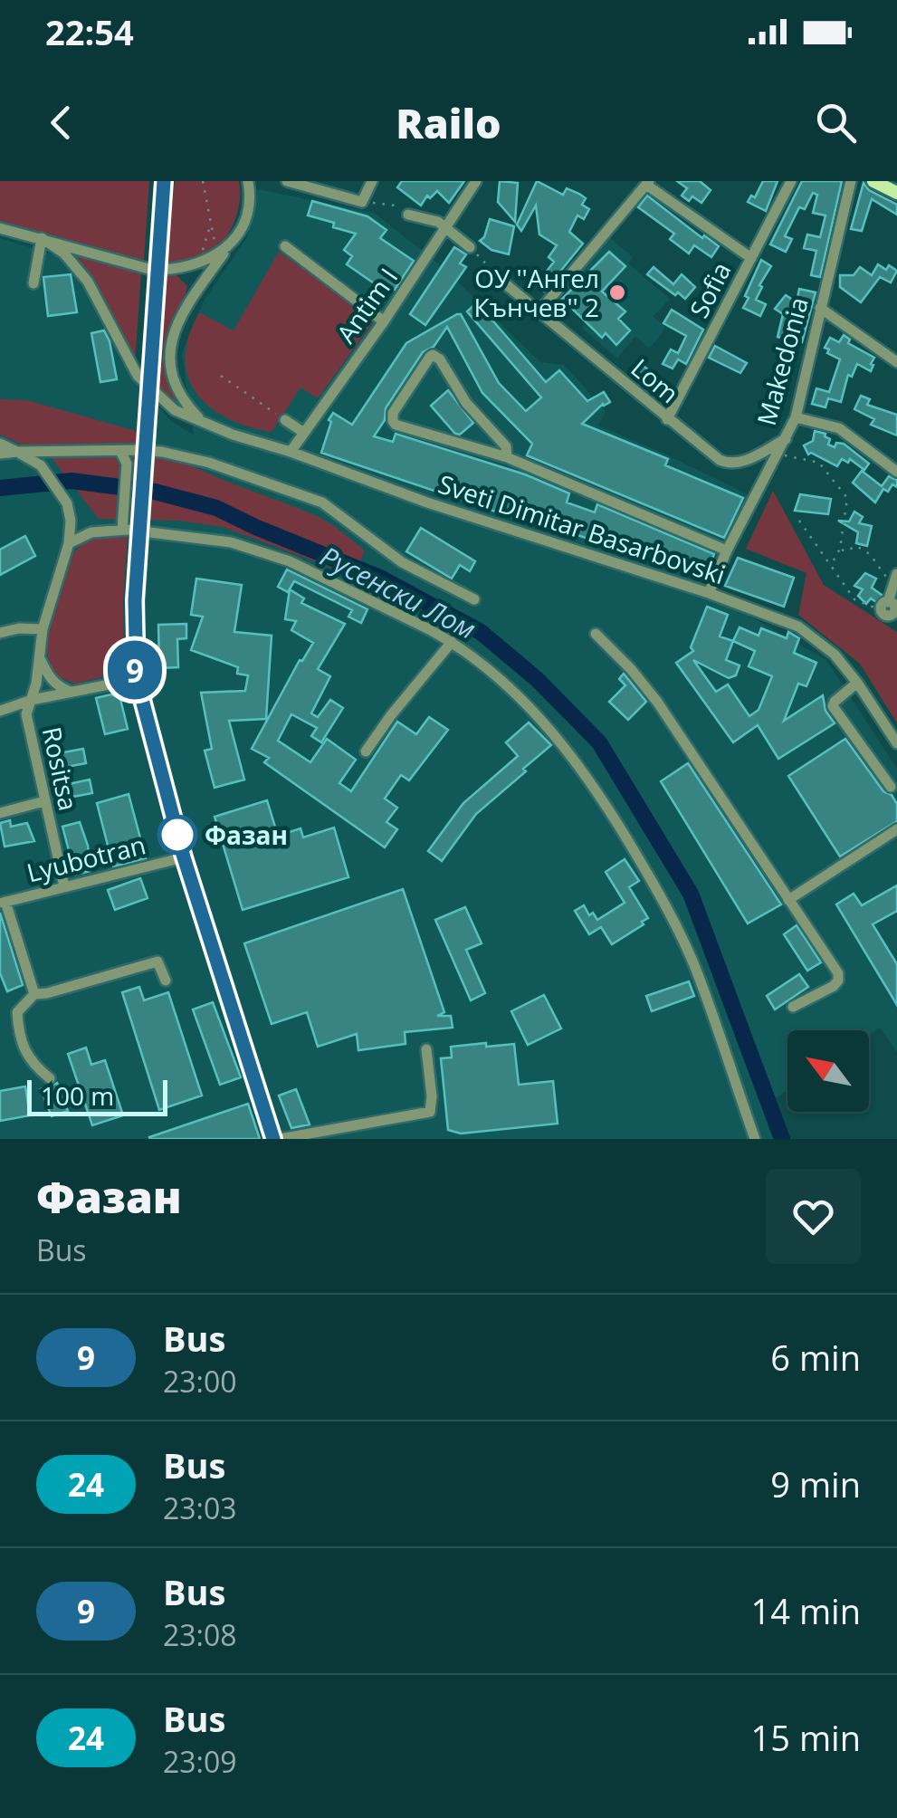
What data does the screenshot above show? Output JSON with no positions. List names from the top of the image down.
{
  "streets": {
    "street": [
      "Sofia",
      "Antim I",
      "Makedonia",
      "Lom",
      "Sveti Dimitar Basarbovski",
      "Rositsa",
      "Lyubotran"
    ]
  },
  "crossings": [
    ["Sofia", "Lom"],
    ["Antim I", "Sveti Dimitar Basarbovski"],
    ["Makedonia", "Lom"],
    ["Makedonia", "Sveti Dimitar Basarbovski"],
    ["Rositsa", "Lyubotran"]
  ],
  "water": ["Русенски Лом"],
  "places": ["ОУ ''Ангел Кънчев'' 2", "Фазан"],
  "lines": ["bus line 9"],
  "scale_bar": "100 m",
  "north": "top left",
  "page": {
    "status": "22:54",
    "header": "Railo",
    "on_map": "9",
    "scale": "100 m",
    "heading": ["Фазан", "Bus"],
    "list": [
      {
        "mark": "9",
        "name": "Bus",
        "note": "23:00",
        "value": "6 min"
      },
      {
        "mark": "24",
        "name": "Bus",
        "note": "23:03",
        "value": "9 min"
      },
      {
        "mark": "9",
        "name": "Bus",
        "note": "23:08",
        "value": "14 min"
      },
      {
        "mark": "24",
        "name": "Bus",
        "note": "23:09",
        "value": "15 min"
      }
    ]
  }
}
